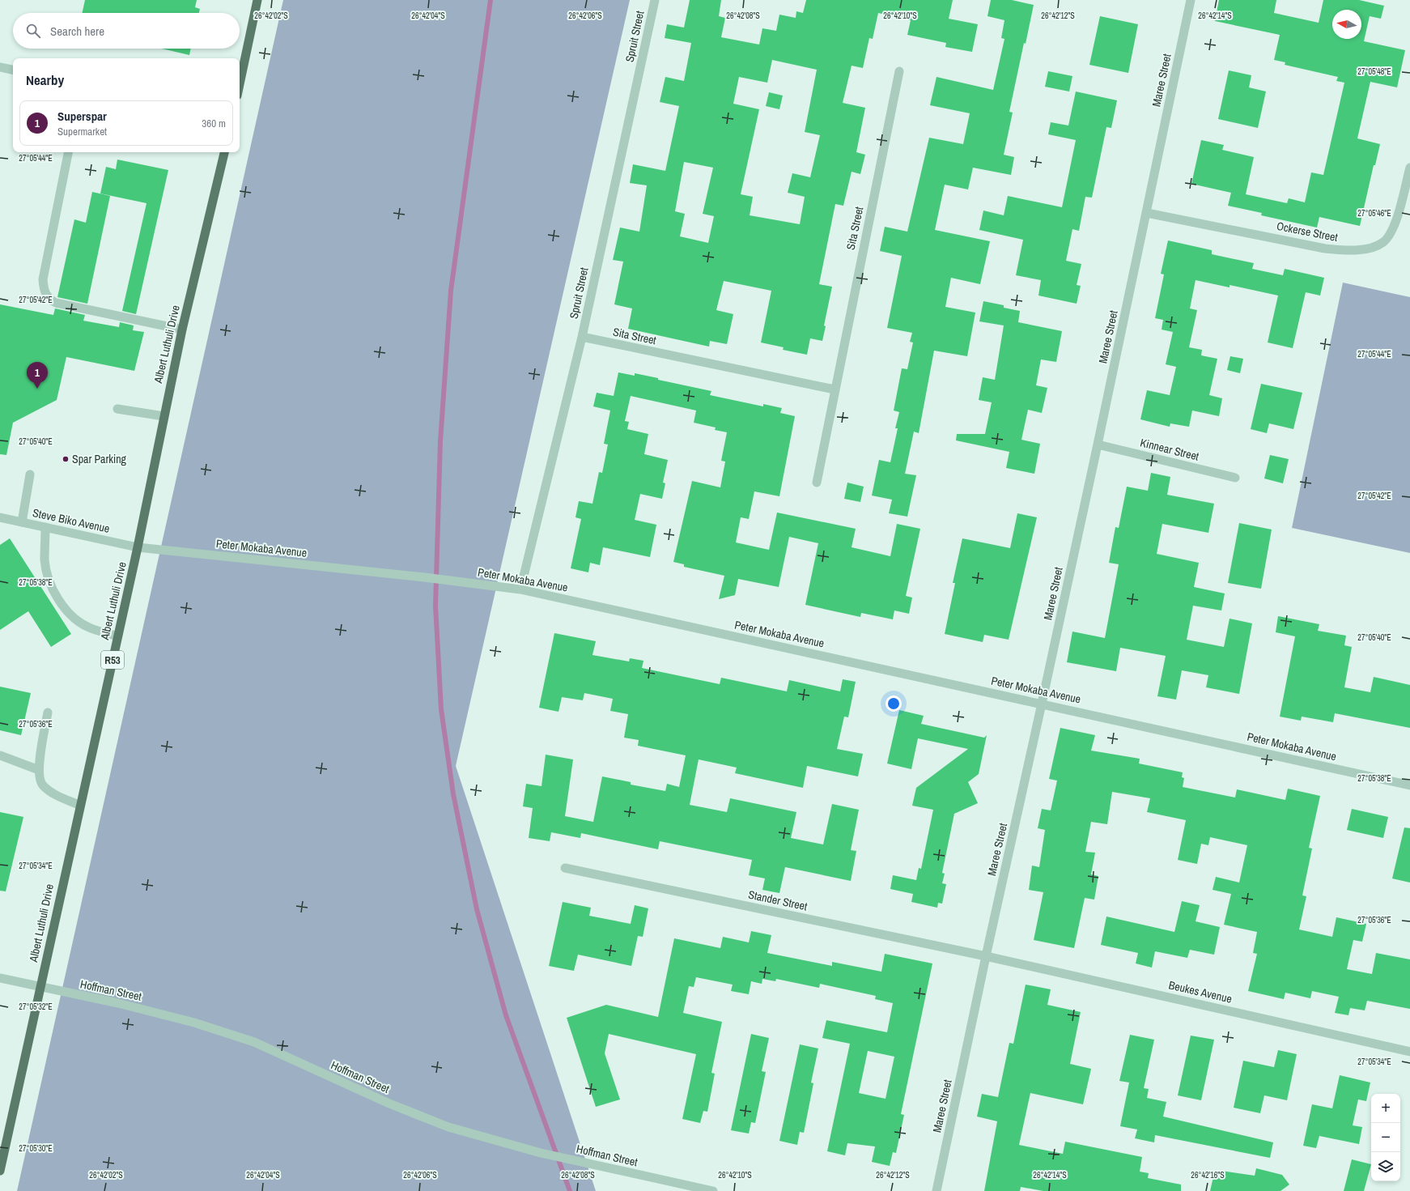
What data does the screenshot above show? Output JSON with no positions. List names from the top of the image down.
{
  "streets": {
    "main road": ["Albert Luthuli Drive", "R53"],
    "street": [
      "Spruit Street",
      "Maree Street",
      "Sita Street",
      "Ockerse Street",
      "Kinnear Street",
      "Steve Biko Avenue",
      "Peter Mokaba Avenue",
      "Stander Street",
      "Hoffman Street",
      "Beukes Avenue"
    ]
  },
  "crossings": [
    ["Spruit Street", "Sita Street"],
    ["Spruit Street", "Peter Mokaba Avenue"],
    ["Maree Street", "Ockerse Street"],
    ["Maree Street", "Kinnear Street"],
    ["Maree Street", "Peter Mokaba Avenue"],
    ["Maree Street", "Stander Street"],
    ["Maree Street", "Beukes Avenue"],
    ["Albert Luthuli Drive", "Steve Biko Avenue"],
    ["Albert Luthuli Drive", "Peter Mokaba Avenue"],
    ["Albert Luthuli Drive", "Hoffman Street"],
    ["Steve Biko Avenue", "Peter Mokaba Avenue"],
    ["Stander Street", "Beukes Avenue"]
  ],
  "places": ["Spar Parking"],
  "north": "left",
  "page": {
    "search": "Search here",
    "heading": "Nearby",
    "list": [
      {
        "mark": "1",
        "name": "Superspar",
        "note": "Supermarket",
        "value": "360 m"
      }
    ],
    "pins": "1",
    "map_buttons": ["+", "−"]
  },
  "coordinates": [
    "26°42'02\"S",
    "26°42'04\"S",
    "26°42'06\"S",
    "26°42'08\"S",
    "26°42'10\"S",
    "26°42'12\"S",
    "26°42'14\"S",
    "27°05'48\"E",
    "27°05'44\"E",
    "27°05'46\"E",
    "27°05'42\"E",
    "27°05'40\"E",
    "27°05'38\"E",
    "27°05'36\"E",
    "27°05'34\"E",
    "27°05'32\"E",
    "27°05'30\"E",
    "26°42'16\"S"
  ]
}
